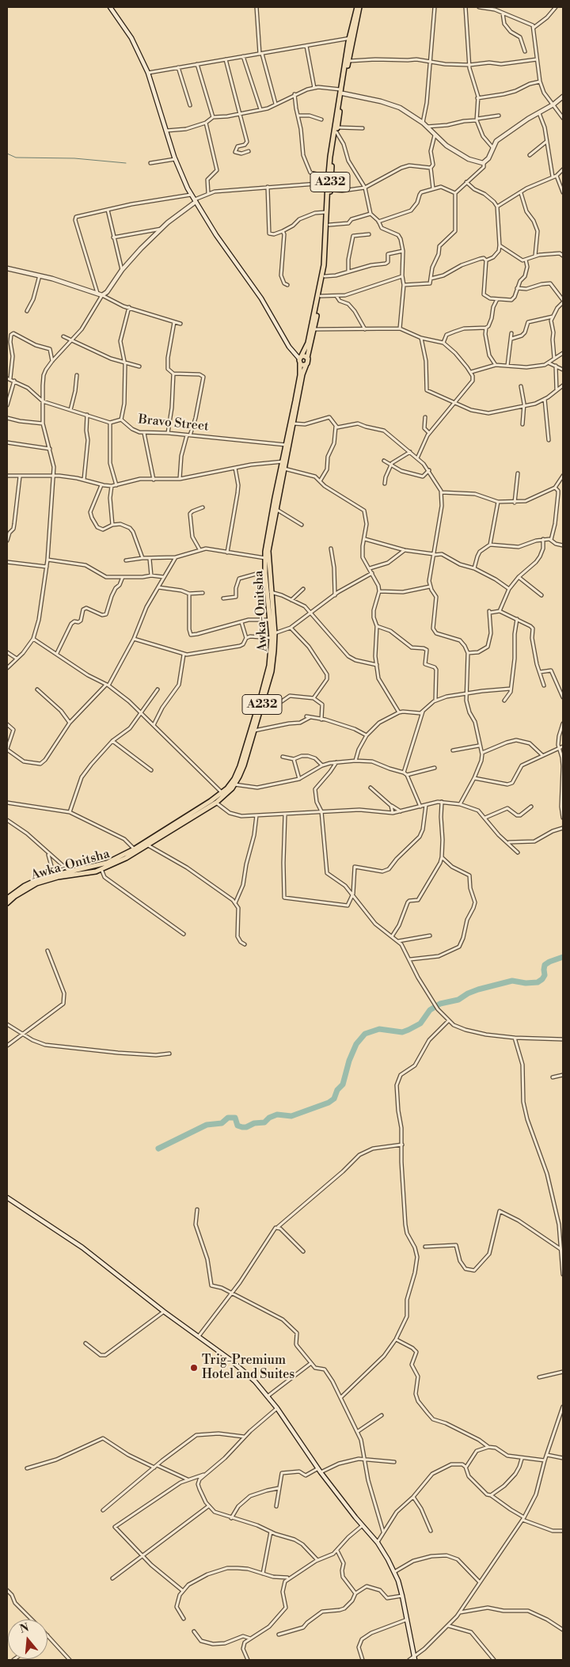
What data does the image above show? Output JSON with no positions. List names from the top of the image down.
{
  "streets": {
    "main road": ["A232", "Awka-Onitsha"],
    "street": ["Bravo Street"]
  },
  "crossings": [
    ["A232", "Awka-Onitsha"],
    ["Bravo Street", "Awka-Onitsha"]
  ],
  "places": ["Trig-Premium Hotel and Suites"],
  "north": "top"
}
